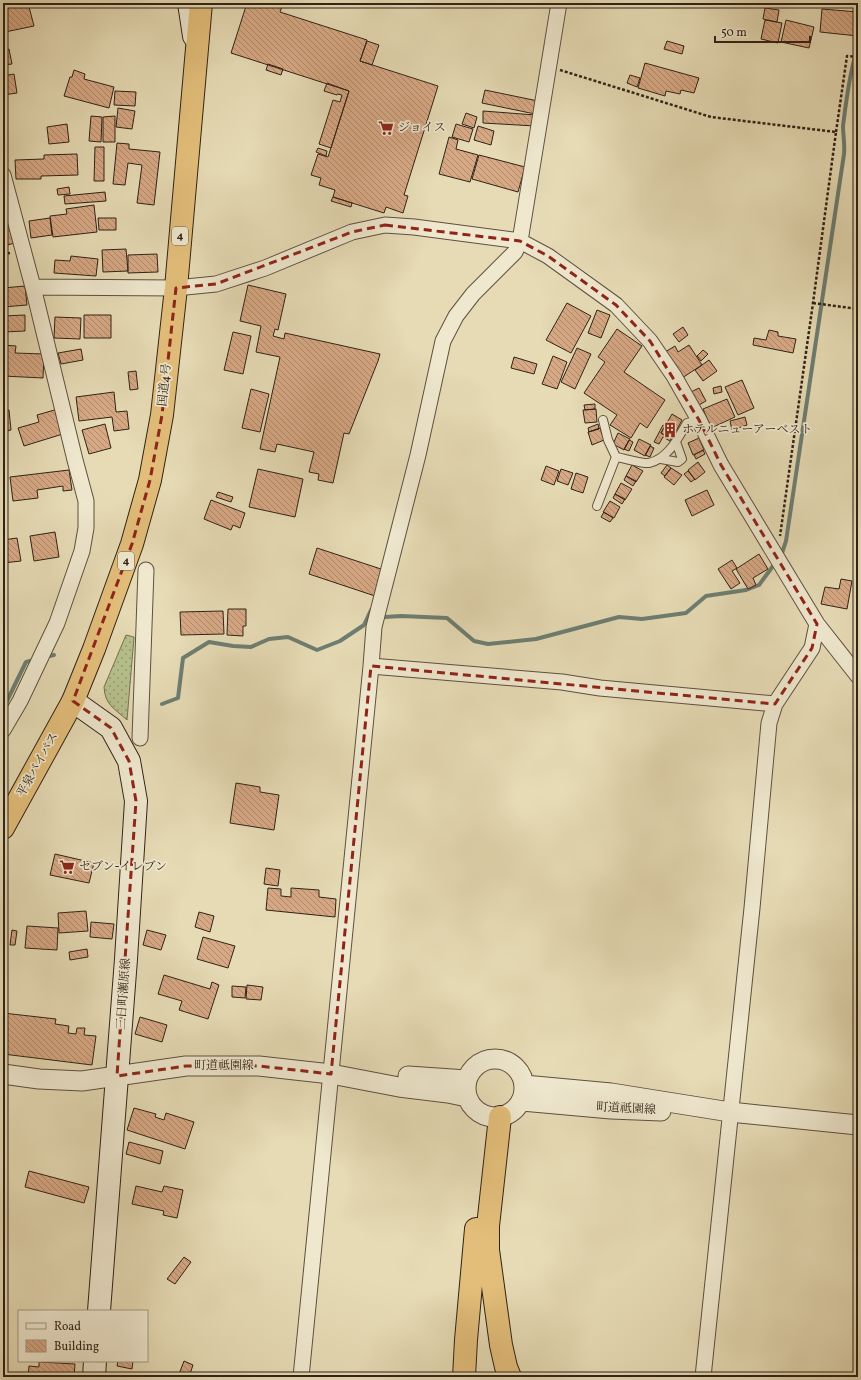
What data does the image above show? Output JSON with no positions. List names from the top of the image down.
{
  "streets": {
    "highway": ["4", "国道4号", "平泉バイパス"],
    "main road": ["三日町瀬原線"],
    "street": ["町道祗園線"]
  },
  "crossings": [
    ["4", "国道4号"],
    ["国道4号", "平泉バイパス"],
    ["国道4号", "三日町瀬原線"],
    ["平泉バイパス", "三日町瀬原線"],
    ["三日町瀬原線", "町道祗園線"]
  ],
  "places": {
    "supermarket": ["ジョイス", "セブン-イレブン"],
    "building": ["ホテルニューアーベスト"]
  },
  "legend": ["Road", "Building"],
  "scale_bar": "50 m"
}
